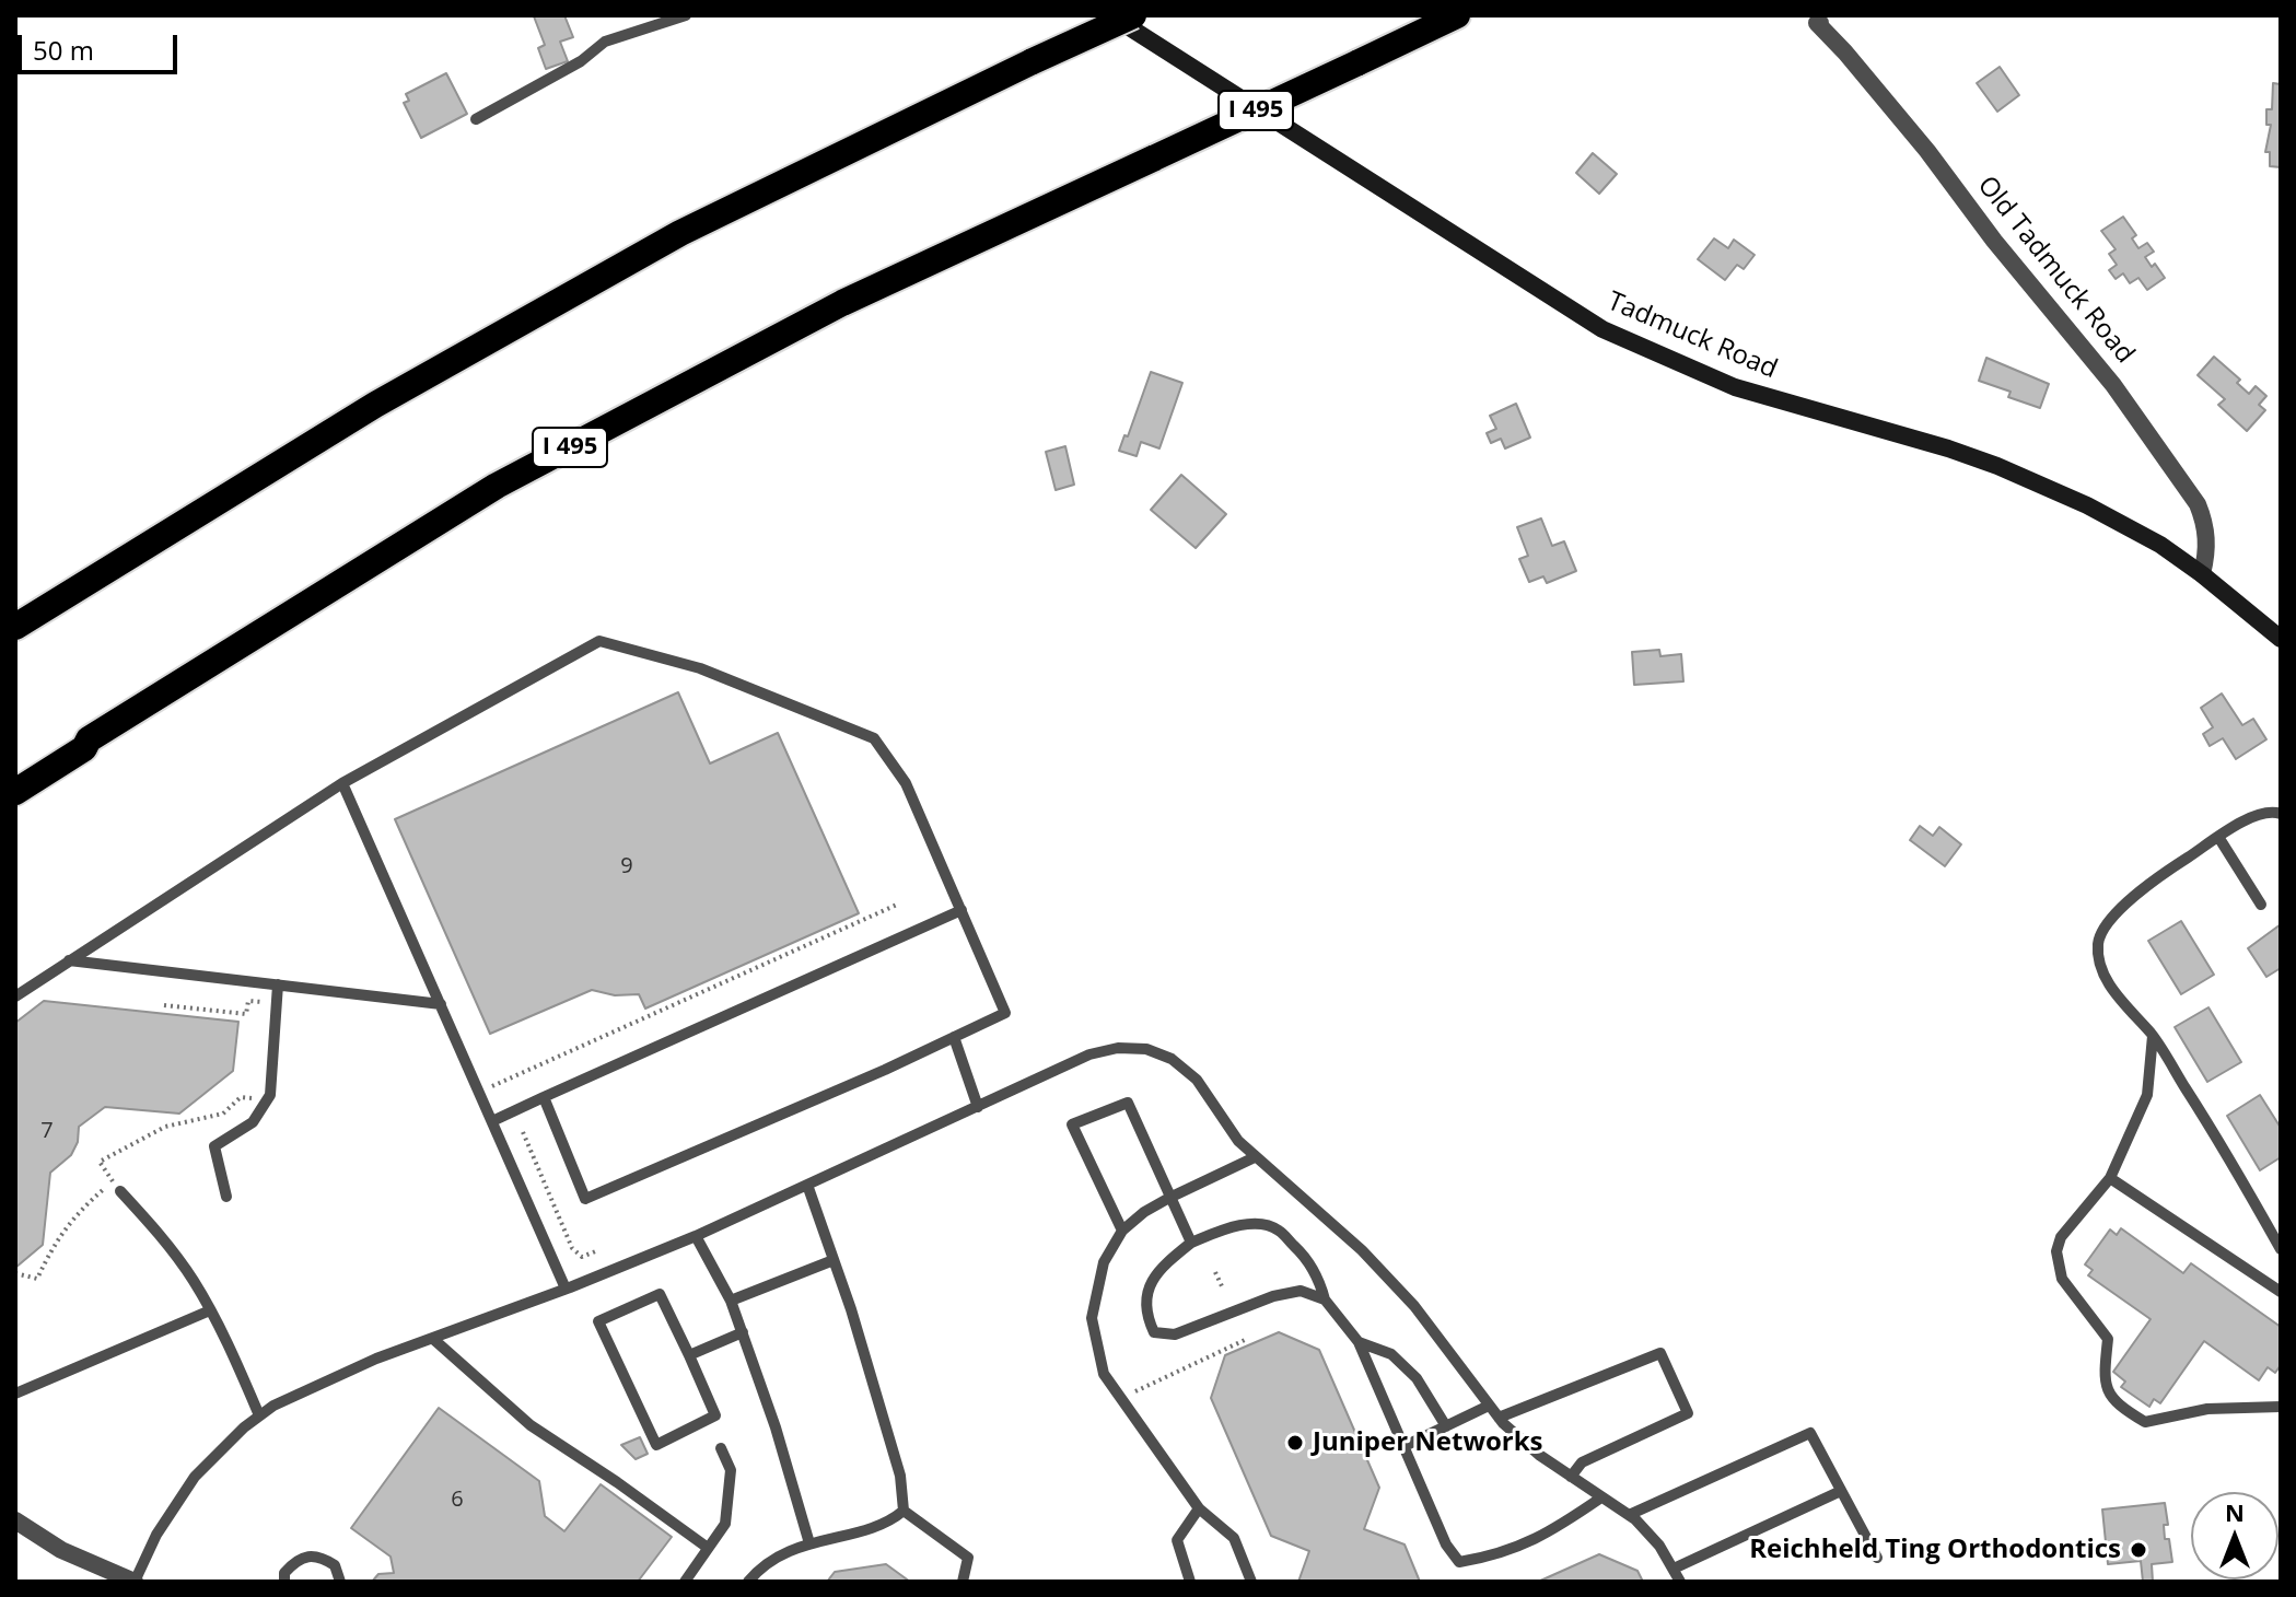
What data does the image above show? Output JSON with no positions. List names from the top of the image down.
{
  "streets": {
    "highway": ["I 495"],
    "street": ["Old Tadmuck Road", "Tadmuck Road"]
  },
  "crossings": [
    ["Old Tadmuck Road", "Tadmuck Road"]
  ],
  "places": ["Juniper Networks", "Reichheld Ting Orthodontics"],
  "house_numbers": ["9", "7", "6"],
  "scale_bar": "50 m",
  "north": "top"
}
